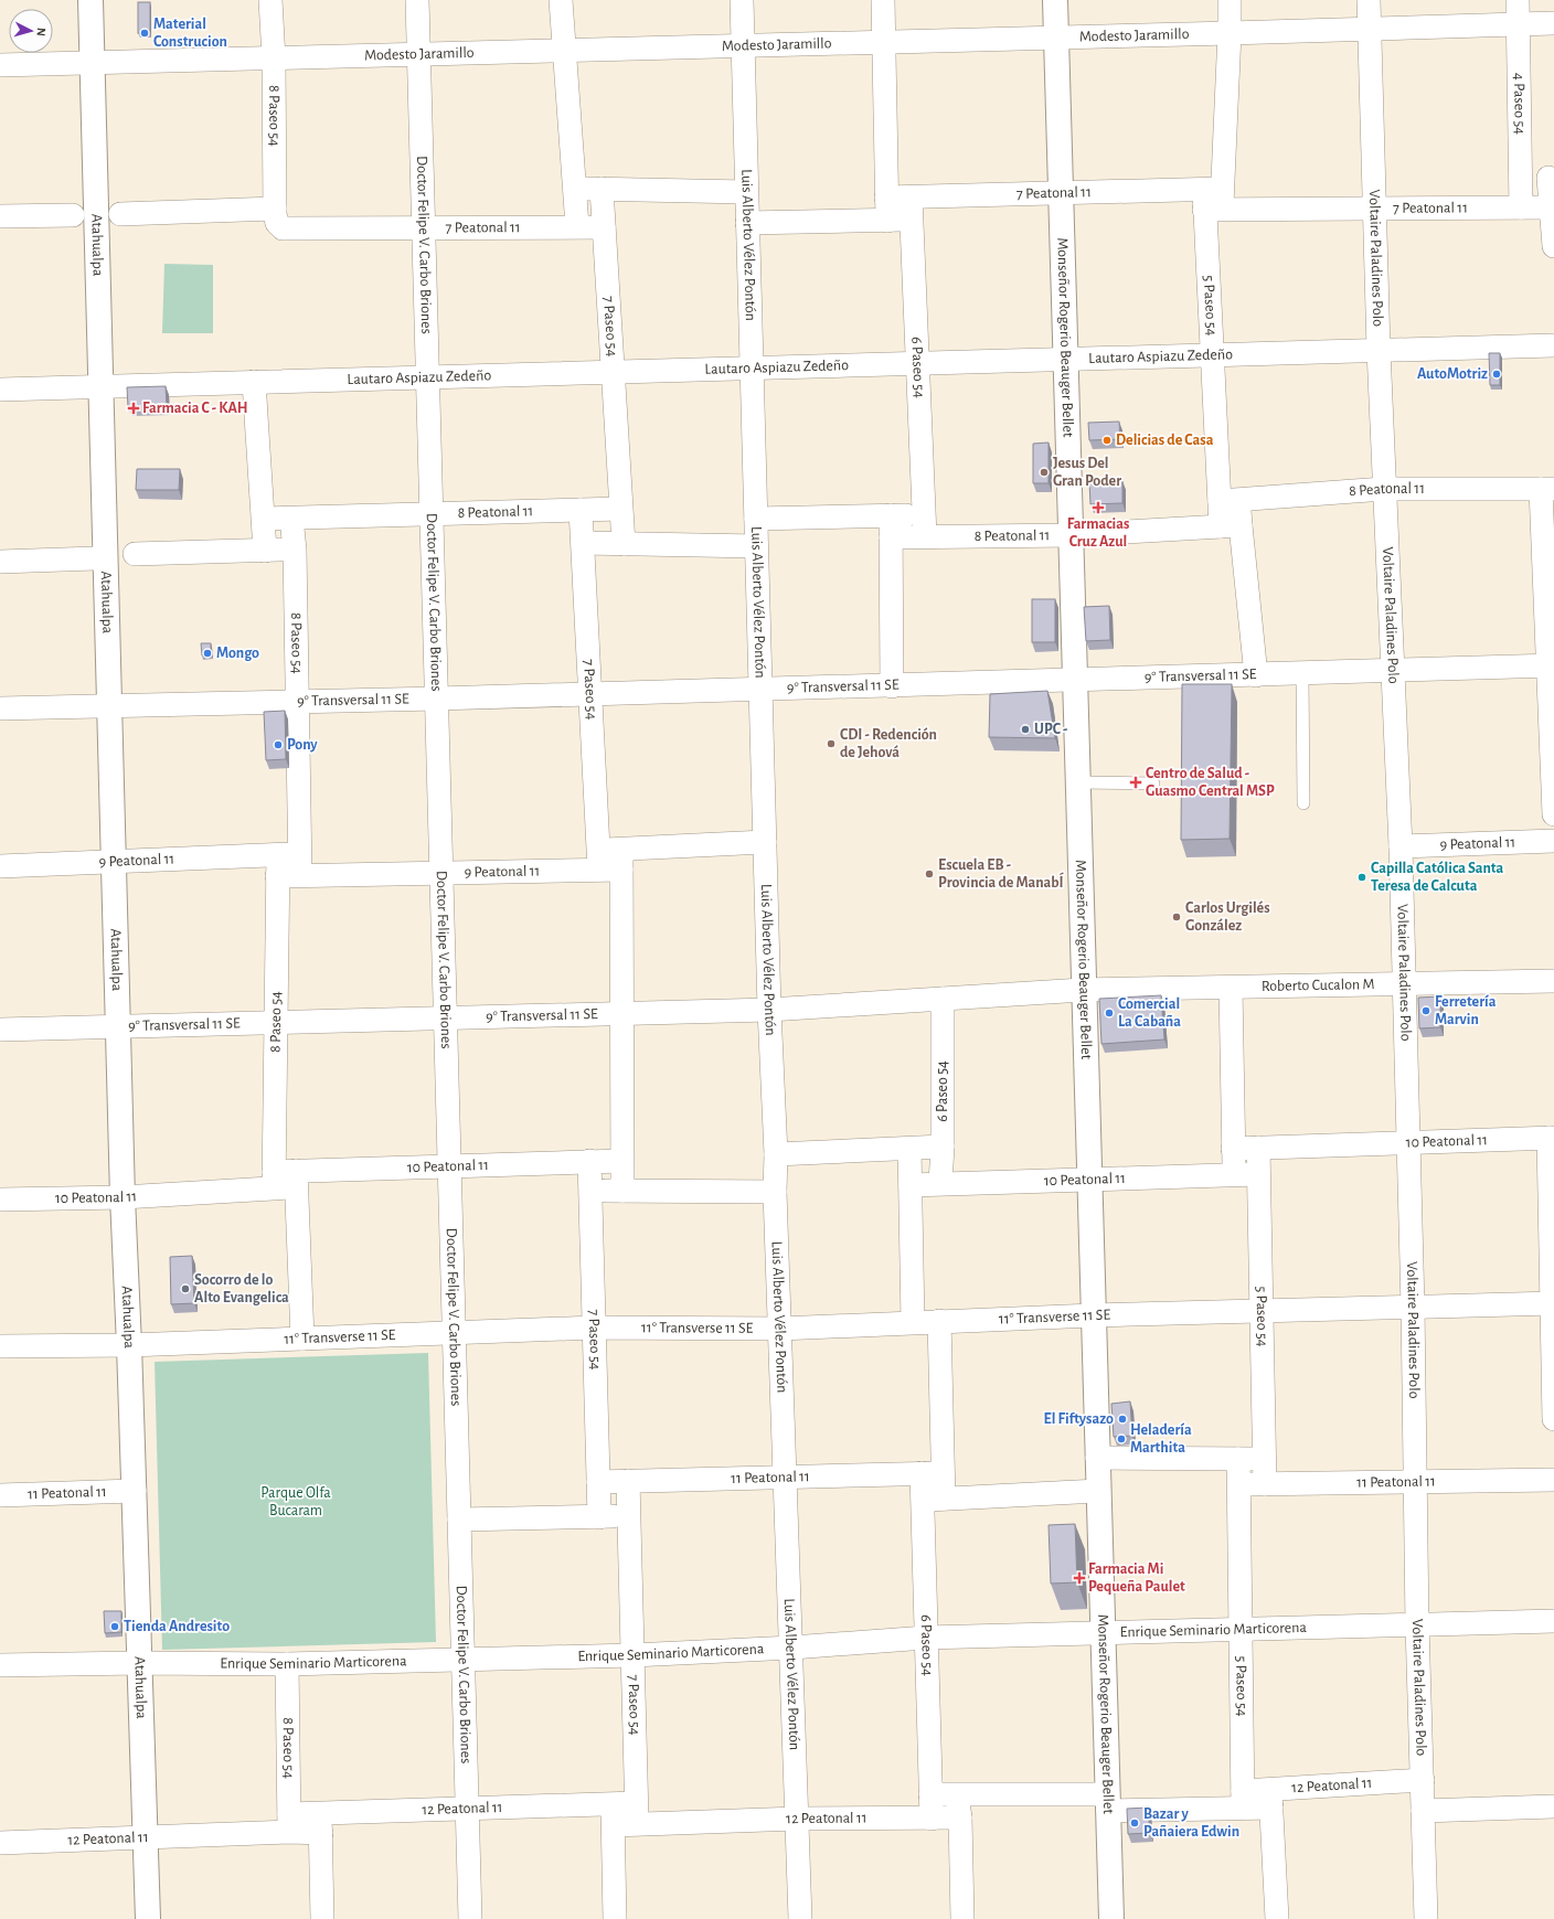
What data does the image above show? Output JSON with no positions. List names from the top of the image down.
{
  "streets": {
    "street": [
      "Modesto Jaramillo",
      "4 Paseo 54",
      "8 Paseo 54",
      "7 Peatonal 11",
      "Atahualpa",
      "Doctor Felipe V. Carbo Briones",
      "Luis Alberto Vélez Pontón",
      "Voltaire Paladines Polo",
      "5 Paseo 54",
      "7 Paseo 54",
      "Monseñor Rogerio Beauger Bellet",
      "Lautaro Aspiazu Zedeño",
      "6 Paseo 54",
      "8 Peatonal 11",
      "9° Transversal 11 SE",
      "9 Peatonal 11",
      "Roberto Cucalon M",
      "10 Peatonal 11",
      "11° Transverse 11 SE",
      "11 Peatonal 11",
      "Enrique Seminario Marticorena",
      "12 Peatonal 11"
    ]
  },
  "crossings": [
    ["Modesto Jaramillo", "4 Paseo 54"],
    ["Modesto Jaramillo", "8 Paseo 54"],
    ["Modesto Jaramillo", "Atahualpa"],
    ["Modesto Jaramillo", "Doctor Felipe V. Carbo Briones"],
    ["Modesto Jaramillo", "Luis Alberto Vélez Pontón"],
    ["Modesto Jaramillo", "Voltaire Paladines Polo"],
    ["Modesto Jaramillo", "5 Paseo 54"],
    ["Modesto Jaramillo", "Monseñor Rogerio Beauger Bellet"],
    ["4 Paseo 54", "7 Peatonal 11"],
    ["8 Paseo 54", "7 Peatonal 11"],
    ["8 Paseo 54", "8 Peatonal 11"],
    ["8 Paseo 54", "9° Transversal 11 SE"],
    ["8 Paseo 54", "9 Peatonal 11"],
    ["8 Paseo 54", "10 Peatonal 11"],
    ["8 Paseo 54", "11° Transverse 11 SE"],
    ["8 Paseo 54", "Enrique Seminario Marticorena"],
    ["8 Paseo 54", "12 Peatonal 11"],
    ["7 Peatonal 11", "Doctor Felipe V. Carbo Briones"],
    ["7 Peatonal 11", "Luis Alberto Vélez Pontón"],
    ["7 Peatonal 11", "Voltaire Paladines Polo"],
    ["7 Peatonal 11", "5 Paseo 54"],
    ["7 Peatonal 11", "7 Paseo 54"],
    ["7 Peatonal 11", "Monseñor Rogerio Beauger Bellet"],
    ["7 Peatonal 11", "6 Paseo 54"],
    ["Atahualpa", "Lautaro Aspiazu Zedeño"],
    ["Atahualpa", "9° Transversal 11 SE"],
    ["Atahualpa", "9 Peatonal 11"],
    ["Atahualpa", "10 Peatonal 11"],
    ["Atahualpa", "11° Transverse 11 SE"],
    ["Atahualpa", "11 Peatonal 11"],
    ["Atahualpa", "Enrique Seminario Marticorena"],
    ["Atahualpa", "12 Peatonal 11"],
    ["Doctor Felipe V. Carbo Briones", "Lautaro Aspiazu Zedeño"],
    ["Doctor Felipe V. Carbo Briones", "8 Peatonal 11"],
    ["Doctor Felipe V. Carbo Briones", "9° Transversal 11 SE"],
    ["Doctor Felipe V. Carbo Briones", "9 Peatonal 11"],
    ["Doctor Felipe V. Carbo Briones", "10 Peatonal 11"],
    ["Doctor Felipe V. Carbo Briones", "11° Transverse 11 SE"],
    ["Doctor Felipe V. Carbo Briones", "Enrique Seminario Marticorena"],
    ["Doctor Felipe V. Carbo Briones", "12 Peatonal 11"],
    ["Luis Alberto Vélez Pontón", "Lautaro Aspiazu Zedeño"],
    ["Luis Alberto Vélez Pontón", "8 Peatonal 11"],
    ["Luis Alberto Vélez Pontón", "9° Transversal 11 SE"],
    ["Luis Alberto Vélez Pontón", "9 Peatonal 11"],
    ["Luis Alberto Vélez Pontón", "11° Transverse 11 SE"],
    ["Luis Alberto Vélez Pontón", "11 Peatonal 11"],
    ["Luis Alberto Vélez Pontón", "Enrique Seminario Marticorena"],
    ["Luis Alberto Vélez Pontón", "12 Peatonal 11"],
    ["Voltaire Paladines Polo", "Lautaro Aspiazu Zedeño"],
    ["Voltaire Paladines Polo", "8 Peatonal 11"],
    ["Voltaire Paladines Polo", "9° Transversal 11 SE"],
    ["Voltaire Paladines Polo", "9 Peatonal 11"],
    ["Voltaire Paladines Polo", "Roberto Cucalon M"],
    ["Voltaire Paladines Polo", "10 Peatonal 11"],
    ["Voltaire Paladines Polo", "11° Transverse 11 SE"],
    ["Voltaire Paladines Polo", "11 Peatonal 11"],
    ["Voltaire Paladines Polo", "Enrique Seminario Marticorena"],
    ["Voltaire Paladines Polo", "12 Peatonal 11"],
    ["5 Paseo 54", "Lautaro Aspiazu Zedeño"],
    ["5 Paseo 54", "8 Peatonal 11"],
    ["5 Paseo 54", "9° Transversal 11 SE"],
    ["5 Paseo 54", "10 Peatonal 11"],
    ["5 Paseo 54", "11° Transverse 11 SE"],
    ["5 Paseo 54", "11 Peatonal 11"],
    ["5 Paseo 54", "Enrique Seminario Marticorena"],
    ["5 Paseo 54", "12 Peatonal 11"],
    ["7 Paseo 54", "Lautaro Aspiazu Zedeño"],
    ["7 Paseo 54", "8 Peatonal 11"],
    ["7 Paseo 54", "9° Transversal 11 SE"],
    ["7 Paseo 54", "9 Peatonal 11"],
    ["7 Paseo 54", "10 Peatonal 11"],
    ["7 Paseo 54", "11° Transverse 11 SE"],
    ["7 Paseo 54", "11 Peatonal 11"],
    ["7 Paseo 54", "Enrique Seminario Marticorena"],
    ["7 Paseo 54", "12 Peatonal 11"],
    ["Monseñor Rogerio Beauger Bellet", "Lautaro Aspiazu Zedeño"],
    ["Monseñor Rogerio Beauger Bellet", "8 Peatonal 11"],
    ["Monseñor Rogerio Beauger Bellet", "9° Transversal 11 SE"],
    ["Monseñor Rogerio Beauger Bellet", "Roberto Cucalon M"],
    ["Monseñor Rogerio Beauger Bellet", "10 Peatonal 11"],
    ["Monseñor Rogerio Beauger Bellet", "11° Transverse 11 SE"],
    ["Monseñor Rogerio Beauger Bellet", "Enrique Seminario Marticorena"],
    ["Monseñor Rogerio Beauger Bellet", "12 Peatonal 11"],
    ["Lautaro Aspiazu Zedeño", "6 Paseo 54"],
    ["6 Paseo 54", "8 Peatonal 11"],
    ["6 Paseo 54", "9° Transversal 11 SE"],
    ["6 Paseo 54", "10 Peatonal 11"],
    ["6 Paseo 54", "11° Transverse 11 SE"],
    ["6 Paseo 54", "11 Peatonal 11"],
    ["6 Paseo 54", "Enrique Seminario Marticorena"],
    ["6 Paseo 54", "12 Peatonal 11"],
    ["9° Transversal 11 SE", "Roberto Cucalon M"]
  ],
  "parks": ["Parque Olfa Bucaram"],
  "places": {
    "other": [
      "Material Construcion",
      "AutoMotriz",
      "Delicias de Casa",
      "Jesus Del Gran Poder",
      "Mongo",
      "UPC -",
      "CDI - Redención de Jehová",
      "Pony",
      "Escuela EB - Provincia de ManabÍ",
      "Capilla Católica Santa Teresa de Calcuta",
      "Carlos Urgilés González",
      "Ferretería Marvin",
      "Comercial La Cabaña",
      "Socorro de lo Alto Evangelica",
      "El Fiftysazo",
      "Heladería Marthita",
      "Tienda Andresito",
      "Bazar y Pañaiera Edwin"
    ],
    "health": [
      "Farmacia C - KAH",
      "Farmacias Cruz Azul",
      "Centro de Salud - Guasmo Central MSP",
      "Farmacia Mi Pequeña Paulet"
    ]
  },
  "north": "right"
}
